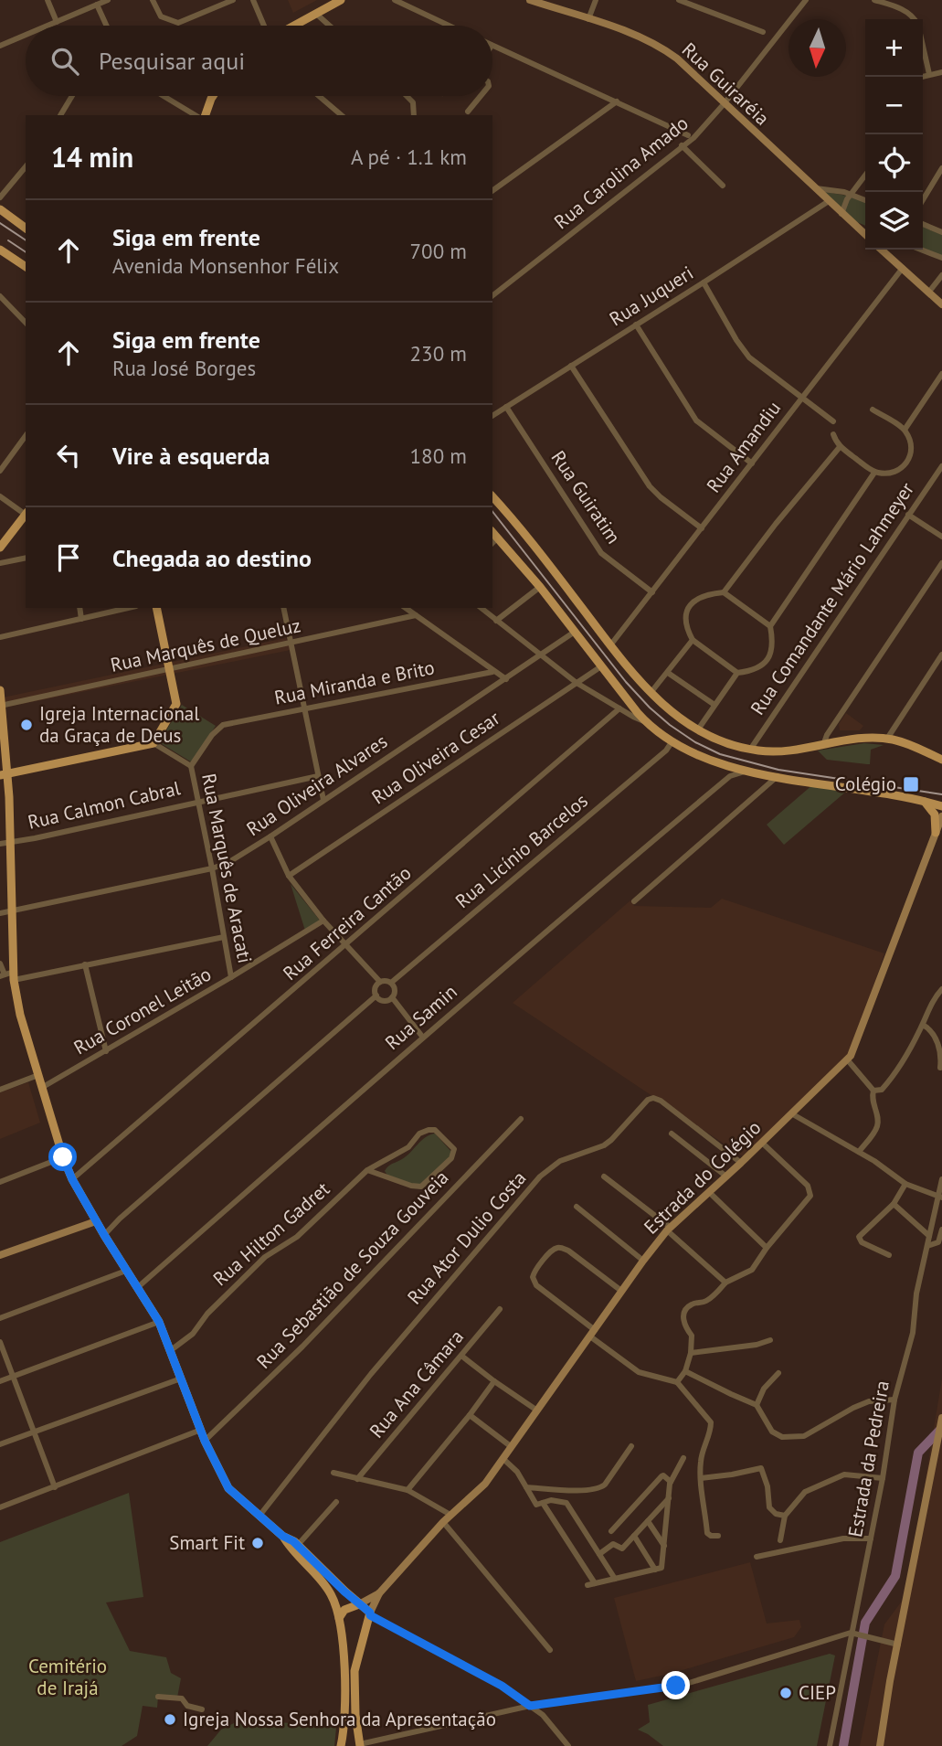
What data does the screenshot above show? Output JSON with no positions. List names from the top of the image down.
{
  "streets": {
    "main road": ["Rua Guiraréia", "Estrada do Colégio"],
    "street": [
      "Rua Carolina Amado",
      "Rua Juqueri",
      "Rua Amandiu",
      "Rua Guiratim",
      "Rua Comandante Mário Lahmeyer",
      "Rua Marquês de Queluz",
      "Rua Miranda e Brito",
      "Rua Oliveira Cesar",
      "Rua Oliveira Alvares",
      "Rua Calmon Cabral",
      "Rua Licínio Barcelos",
      "Rua Marquês de Aracati",
      "Rua Ferreira Cantão",
      "Rua Coronel Leitão",
      "Rua Samin",
      "Rua Hilton Gadret",
      "Rua Ator Dulio Costa",
      "Rua Sebastião de Souza Gouveia",
      "Rua Ana Câmara",
      "Estrada da Pedreira"
    ]
  },
  "crossings": [
    ["Rua Guiraréia", "Rua Carolina Amado"],
    ["Rua Guiraréia", "Rua Juqueri"],
    ["Rua Juqueri", "Rua Guiratim"],
    ["Rua Amandiu", "Rua Guiratim"],
    ["Rua Miranda e Brito", "Rua Marquês de Aracati"],
    ["Rua Oliveira Alvares", "Rua Marquês de Aracati"],
    ["Rua Calmon Cabral", "Rua Marquês de Aracati"],
    ["Rua Marquês de Aracati", "Rua Coronel Leitão"],
    ["Estrada do Colégio", "Rua Ator Dulio Costa"]
  ],
  "parks": ["Cemitério de Irajá"],
  "places": {
    "other": [
      "Igreja Internacional da Graça de Deus",
      "Smart Fit",
      "CIEP",
      "Igreja Nossa Senhora da Apresentação"
    ],
    "transit": ["Colégio"]
  },
  "north": "bottom",
  "page": {
    "map_buttons": ["+", "−"],
    "search": "Pesquisar aqui",
    "heading": ["14 min", "A pé · 1.1 km"],
    "list": [
      ["Siga em frente", "Avenida Monsenhor Félix", "700 m"],
      ["Siga em frente", "Rua José Borges", "230 m"],
      ["Vire à esquerda", "180 m"],
      "Chegada ao destino"
    ]
  }
}
